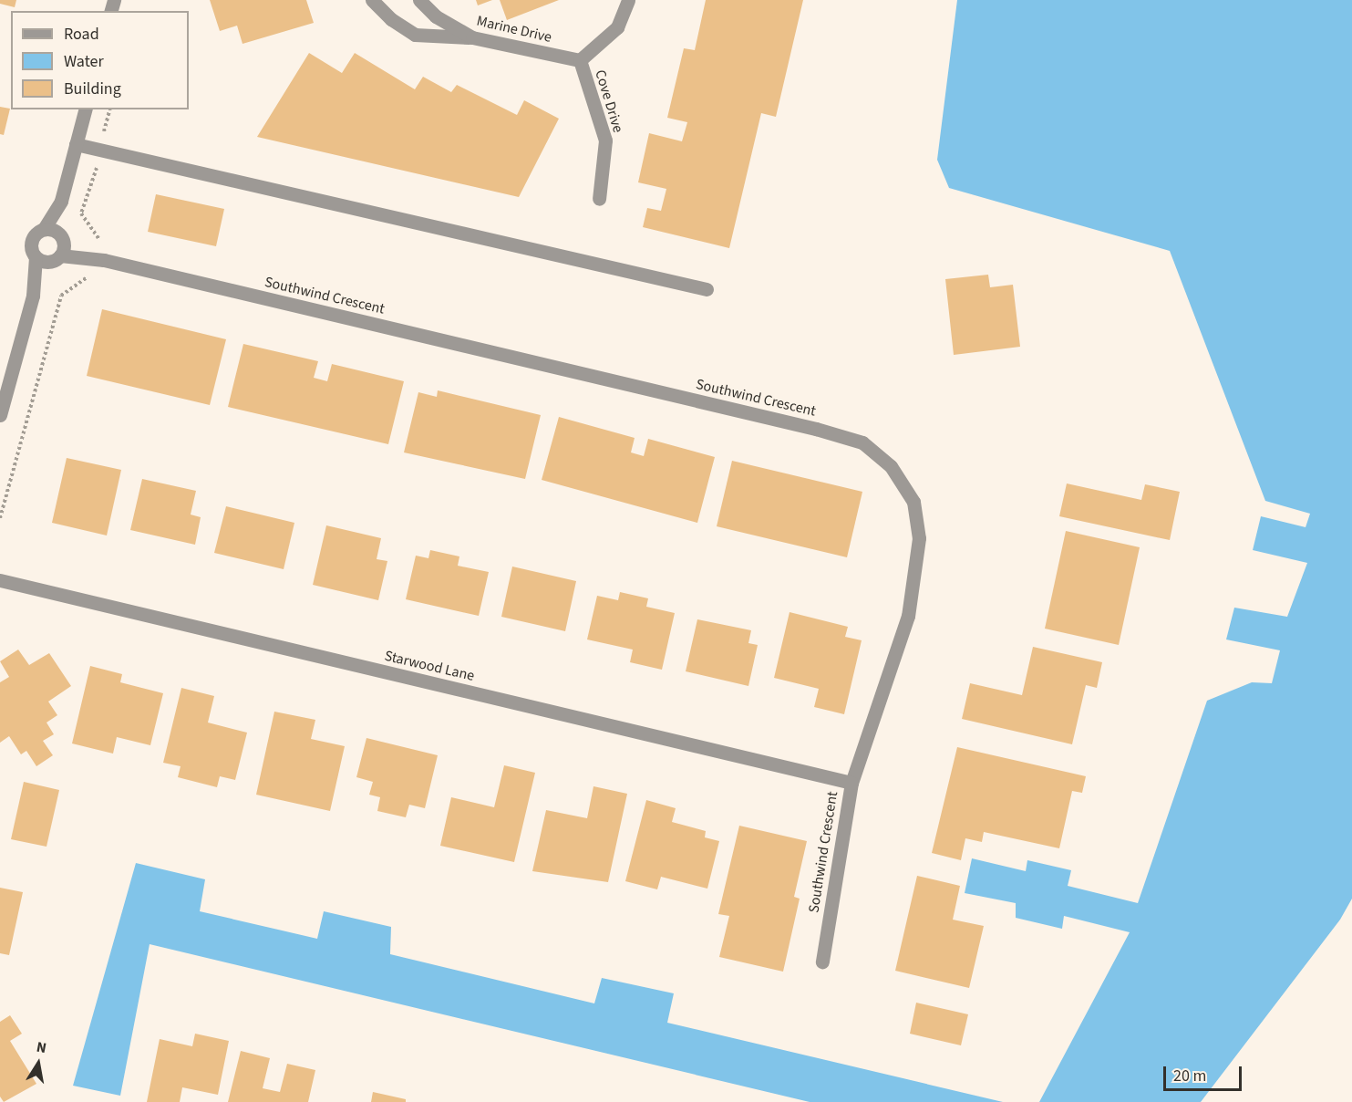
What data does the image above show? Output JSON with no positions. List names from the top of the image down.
{
  "streets": {
    "street": [
      "Marine Drive",
      "Cove Drive",
      "Southwind Crescent",
      "Starwood Lane"
    ]
  },
  "crossings": [
    ["Marine Drive", "Cove Drive"],
    ["Southwind Crescent", "Starwood Lane"]
  ],
  "legend": ["Road", "Water", "Building"],
  "scale_bar": "20 m",
  "north": "top"
}
